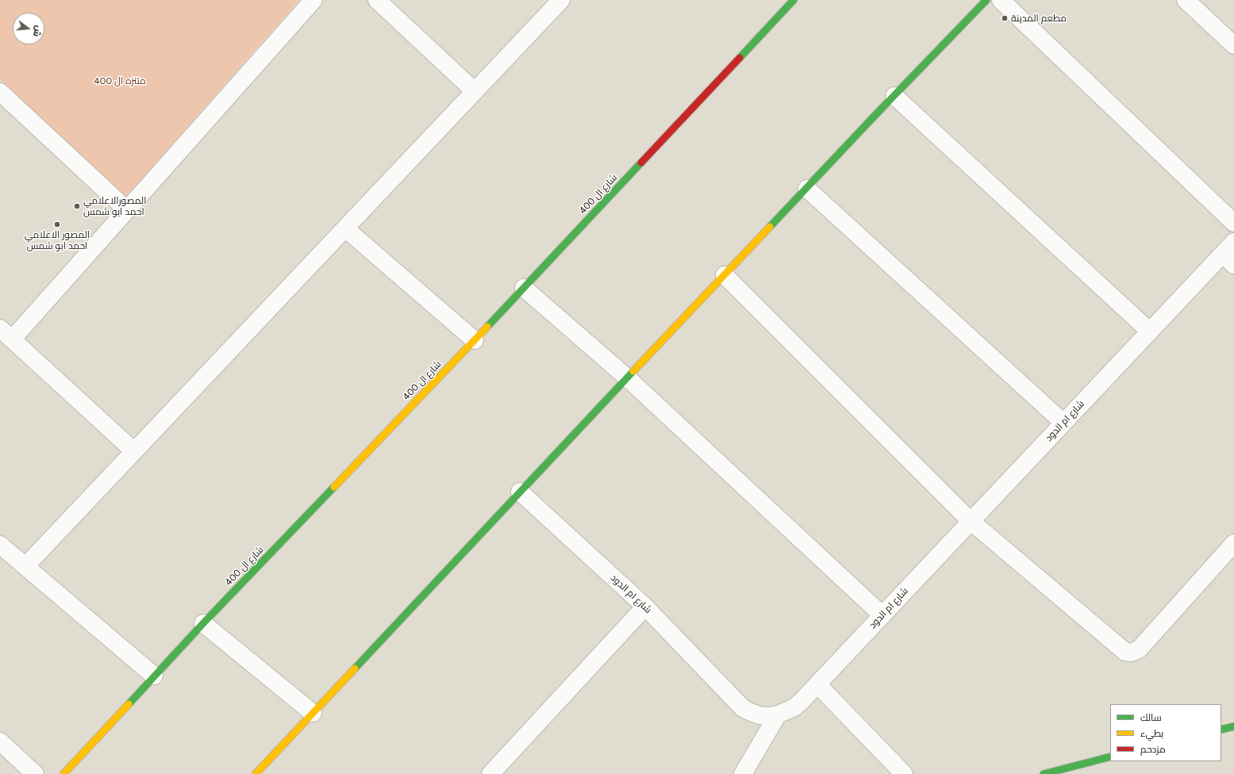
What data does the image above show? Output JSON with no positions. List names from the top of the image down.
{
  "streets": {
    "main road": ["شارع ال 400"],
    "street": ["شارع ام الدود"]
  },
  "parks": ["متنزه ال 400"],
  "places": ["مطعم المدينة", "المصورالاعلامي احمد ابو شمس", "المصور الاعلامي احمد ابو شمس"],
  "legend": ["سالك", "بطيء", "مزدحم"],
  "north": "right"
}
